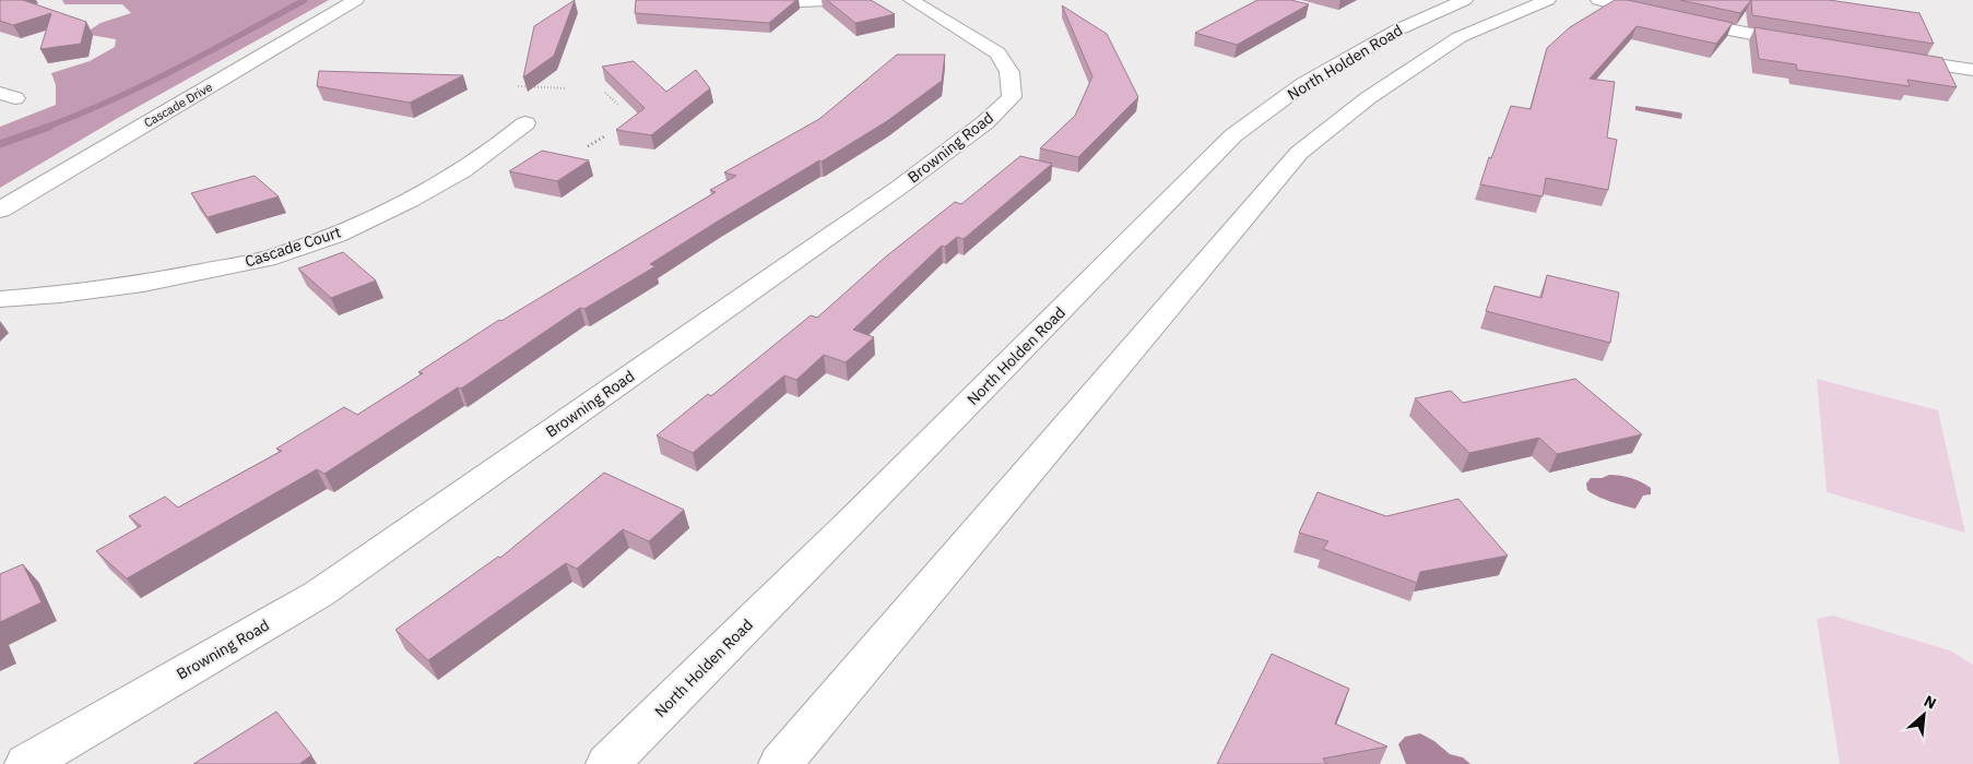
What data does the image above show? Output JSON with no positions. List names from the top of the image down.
{
  "streets": {
    "street": [
      "North Holden Road",
      "Cascade Drive",
      "Browning Road",
      "Cascade Court"
    ]
  },
  "north": "top right"
}
